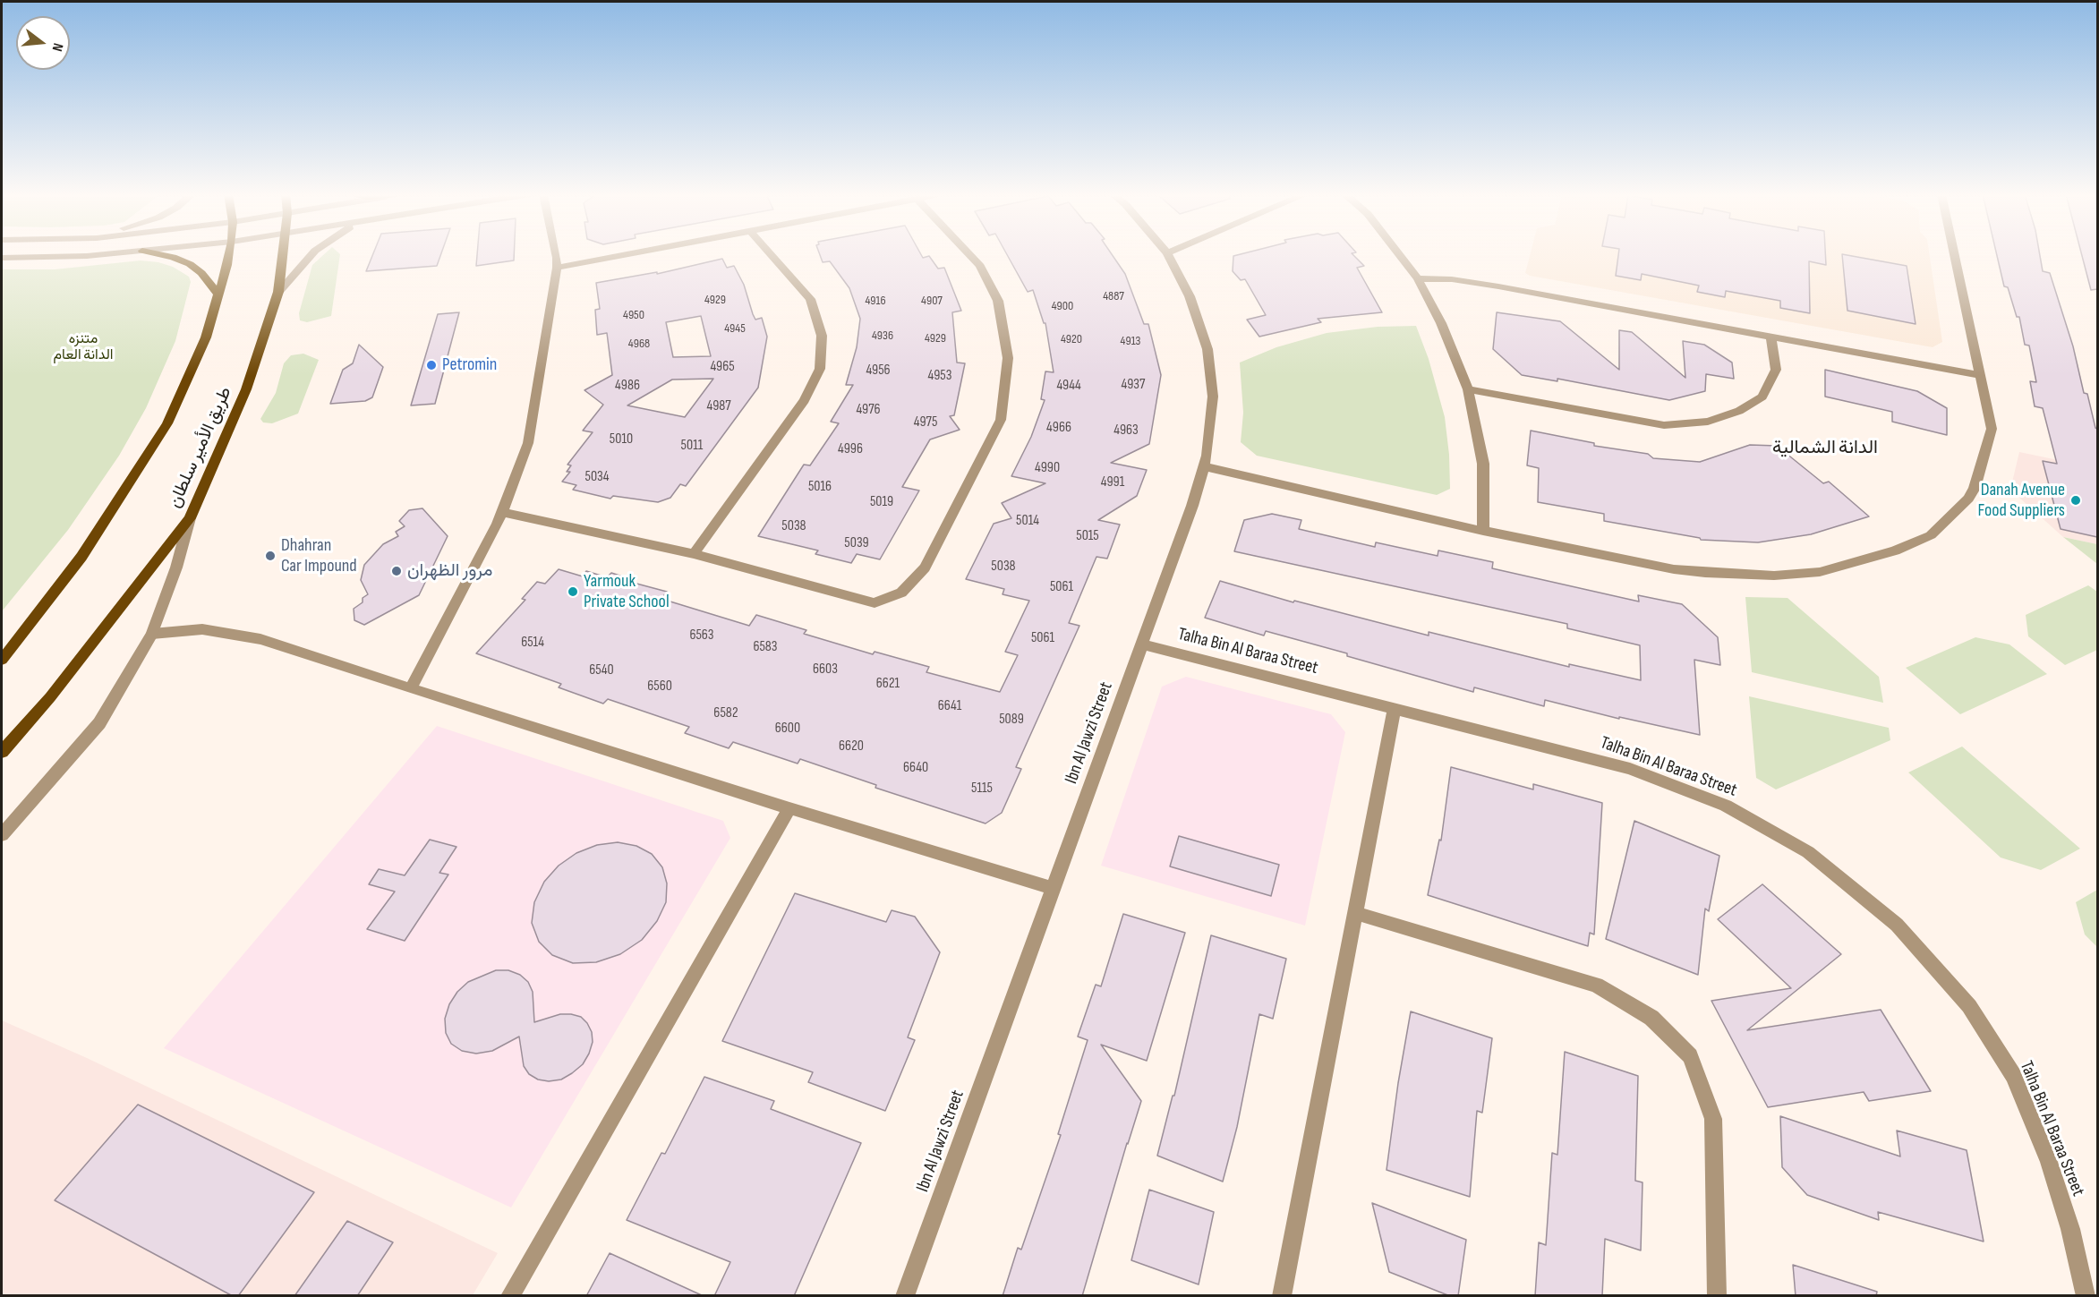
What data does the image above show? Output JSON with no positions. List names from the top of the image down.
{
  "streets": {
    "main road": ["طريق الأمير سلطان"],
    "street": ["Talha Bin Al Baraa Street", "Ibn Al Jawzi Street"]
  },
  "crossings": [
    ["Talha Bin Al Baraa Street", "Ibn Al Jawzi Street"]
  ],
  "districts": ["الدانة الشمالية"],
  "parks": ["متنزه الدانة العام"],
  "places": [
    "Petromin",
    "Danah Avenue Food Suppliers",
    "Dhahran Car Impound",
    "مرور الظهران",
    "Yarmouk Private School"
  ],
  "house_numbers": [
    "4887",
    "4929",
    "4916",
    "4907",
    "4900",
    "4950",
    "4945",
    "4936",
    "4929",
    "4920",
    "4913",
    "4968",
    "4965",
    "4956",
    "4953",
    "4937",
    "4986",
    "4944",
    "4987",
    "4976",
    "4975",
    "4966",
    "4963",
    "5010",
    "5011",
    "4996",
    "4990",
    "5034",
    "4991",
    "5016",
    "5019",
    "5014",
    "5038",
    "5015",
    "5039",
    "5038",
    "5061",
    "6563",
    "5061",
    "6514",
    "6583",
    "6603",
    "6540",
    "6621",
    "6560",
    "6641",
    "6582",
    "5089",
    "6600",
    "6620",
    "6640",
    "5115"
  ],
  "north": "right"
}
